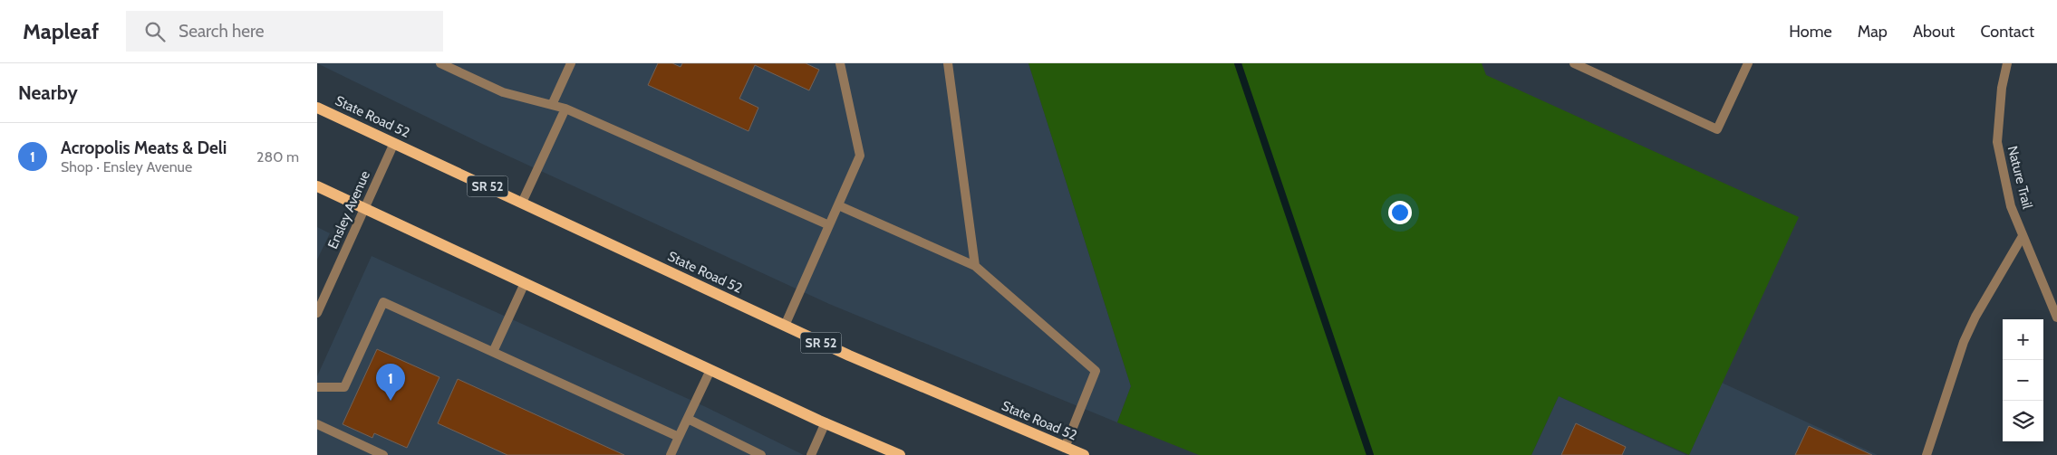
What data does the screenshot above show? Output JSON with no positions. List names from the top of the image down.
{
  "streets": {
    "main road": ["State Road 52", "SR 52"],
    "street": ["Nature Trail", "Ensley Avenue"]
  },
  "crossings": [
    ["State Road 52", "Ensley Avenue"]
  ],
  "page": {
    "header": "Mapleaf",
    "search": "Search here",
    "nav": [
      "Home",
      "Map",
      "About",
      "Contact"
    ],
    "heading": "Nearby",
    "list": [
      {
        "mark": "1",
        "name": "Acropolis Meats & Deli",
        "note": "Shop · Ensley Avenue",
        "value": "280 m"
      }
    ],
    "map_buttons": ["+", "−"],
    "pins": "1"
  }
}
